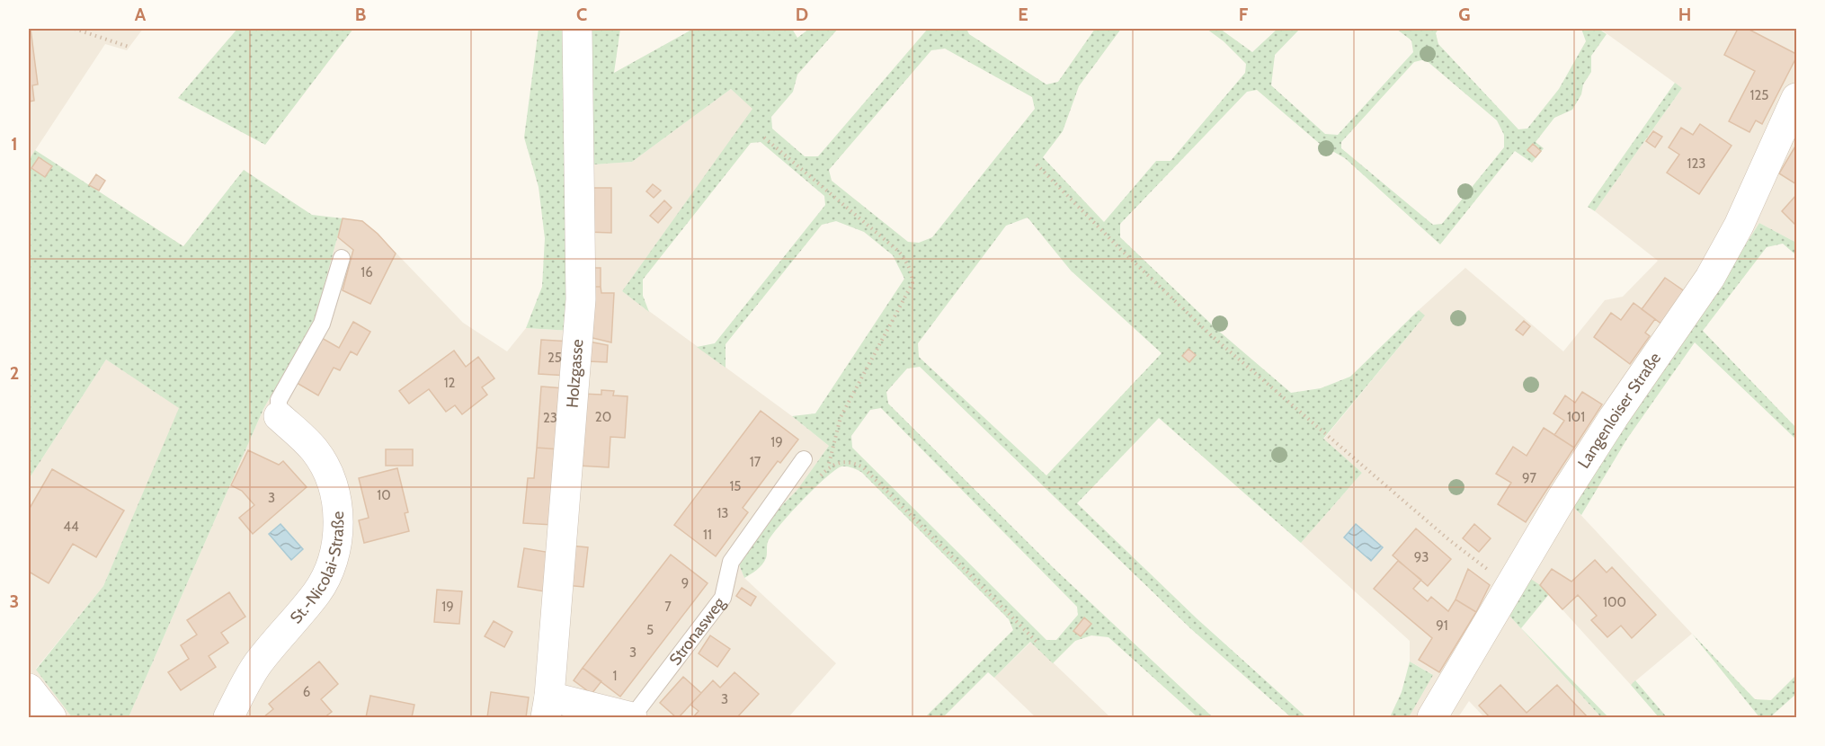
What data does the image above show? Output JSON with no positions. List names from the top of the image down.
{
  "streets": {
    "street": ["Holzgasse", "Langenloiser Straße", "St.-Nicolai-Straße"],
    "lane": ["Stronasweg"]
  },
  "house_numbers": [
    "125",
    "123",
    "16",
    "25",
    "12",
    "20",
    "101",
    "23",
    "19",
    "17",
    "97",
    "15",
    "10",
    "3",
    "13",
    "44",
    "11",
    "93",
    "9",
    "100",
    "19",
    "7",
    "91",
    "5",
    "3",
    "1",
    "6",
    "3"
  ],
  "grid": {
    "columns": [
      "A",
      "B",
      "C",
      "D",
      "E",
      "F",
      "G",
      "H"
    ],
    "rows": ["1", "2", "3"]
  }
}
